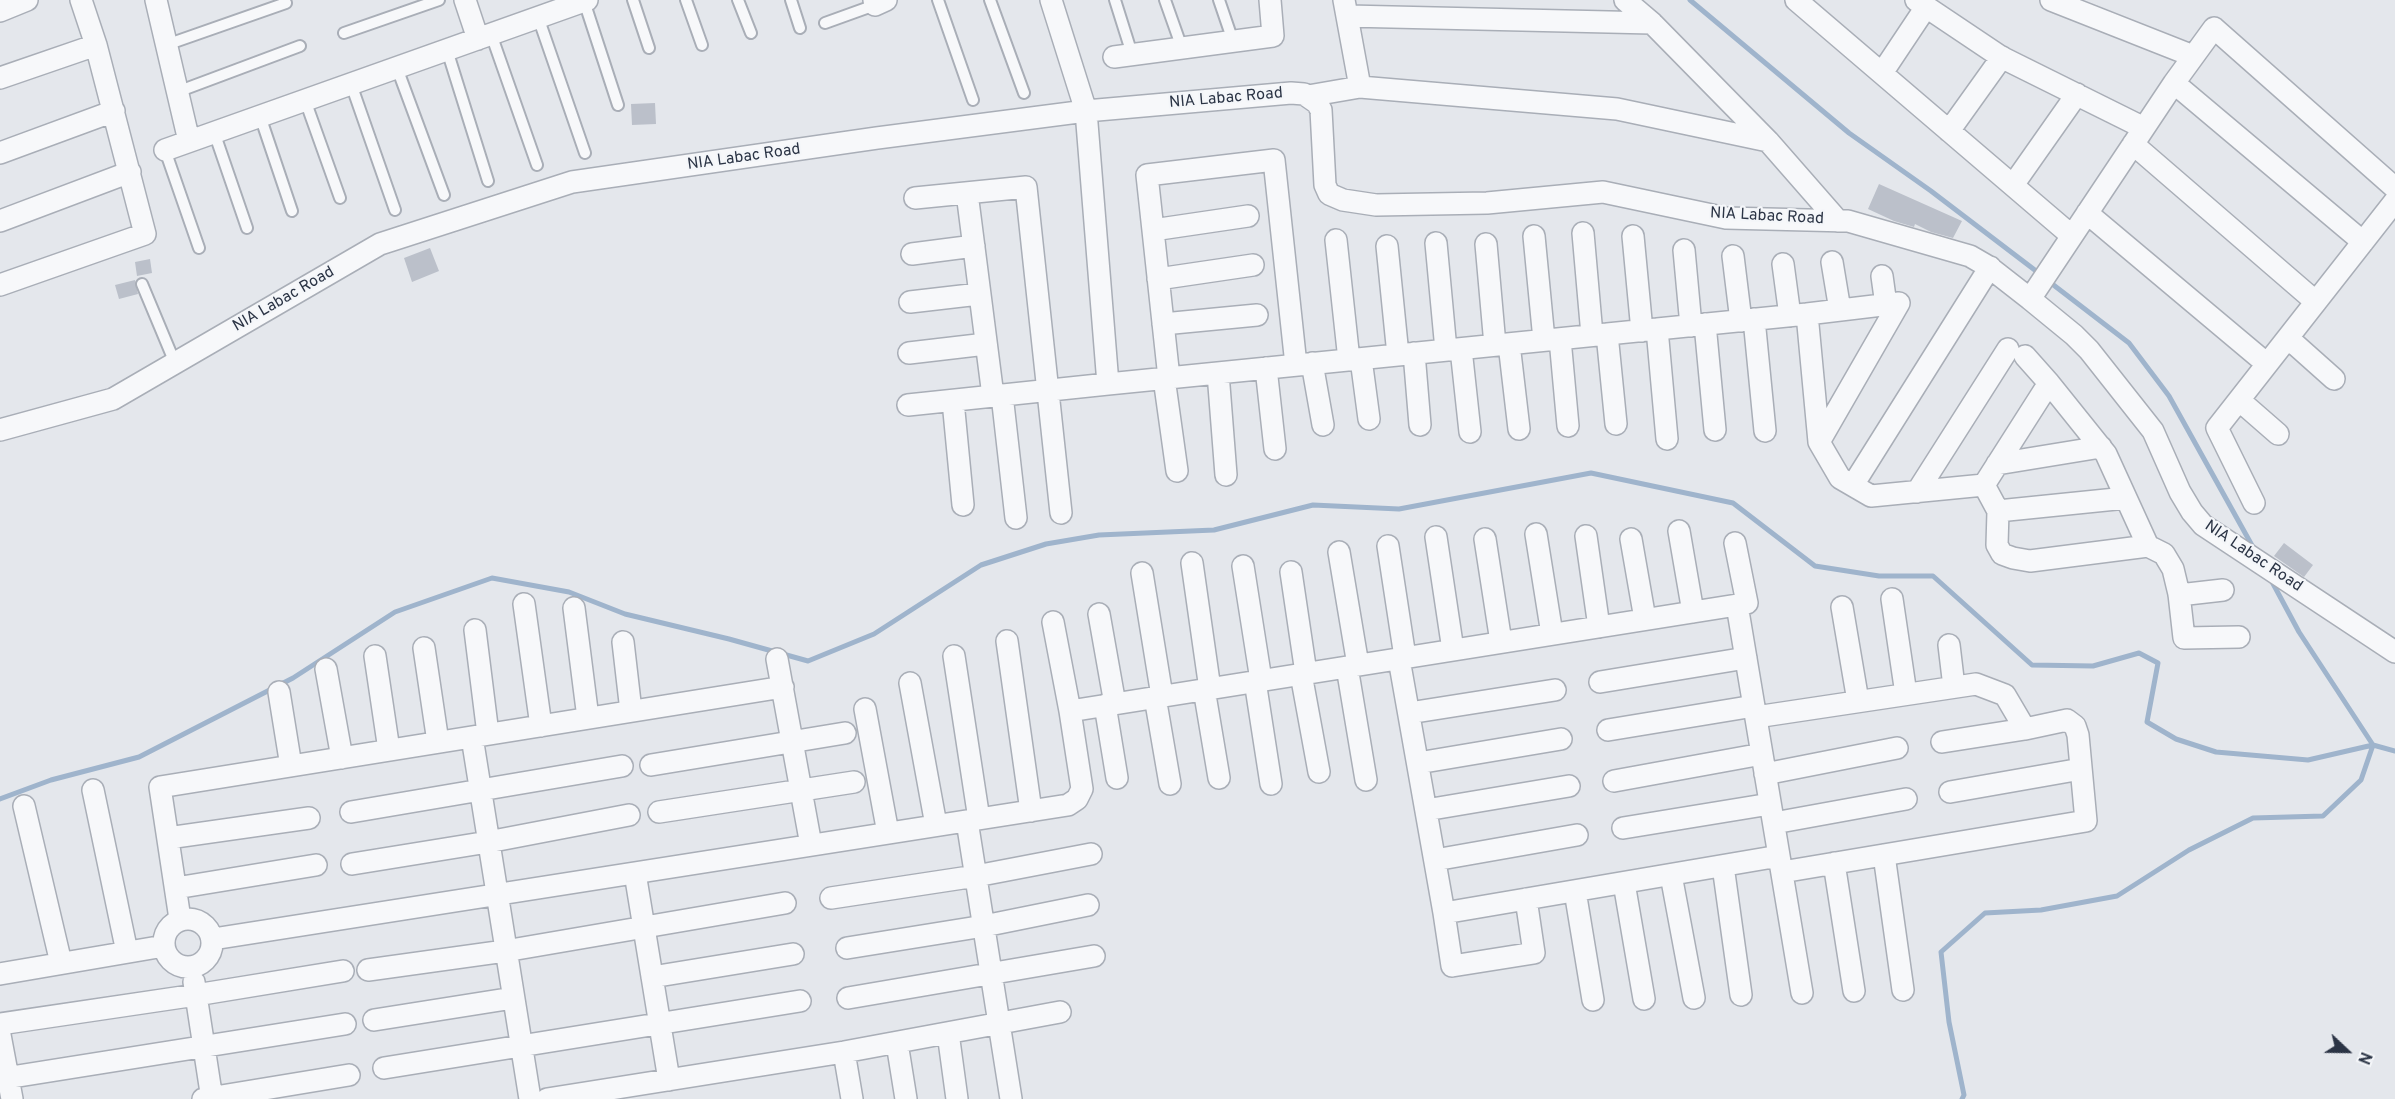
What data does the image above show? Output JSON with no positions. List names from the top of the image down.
{
  "streets": {
    "street": ["NIA Labac Road"]
  },
  "north": "right"
}
